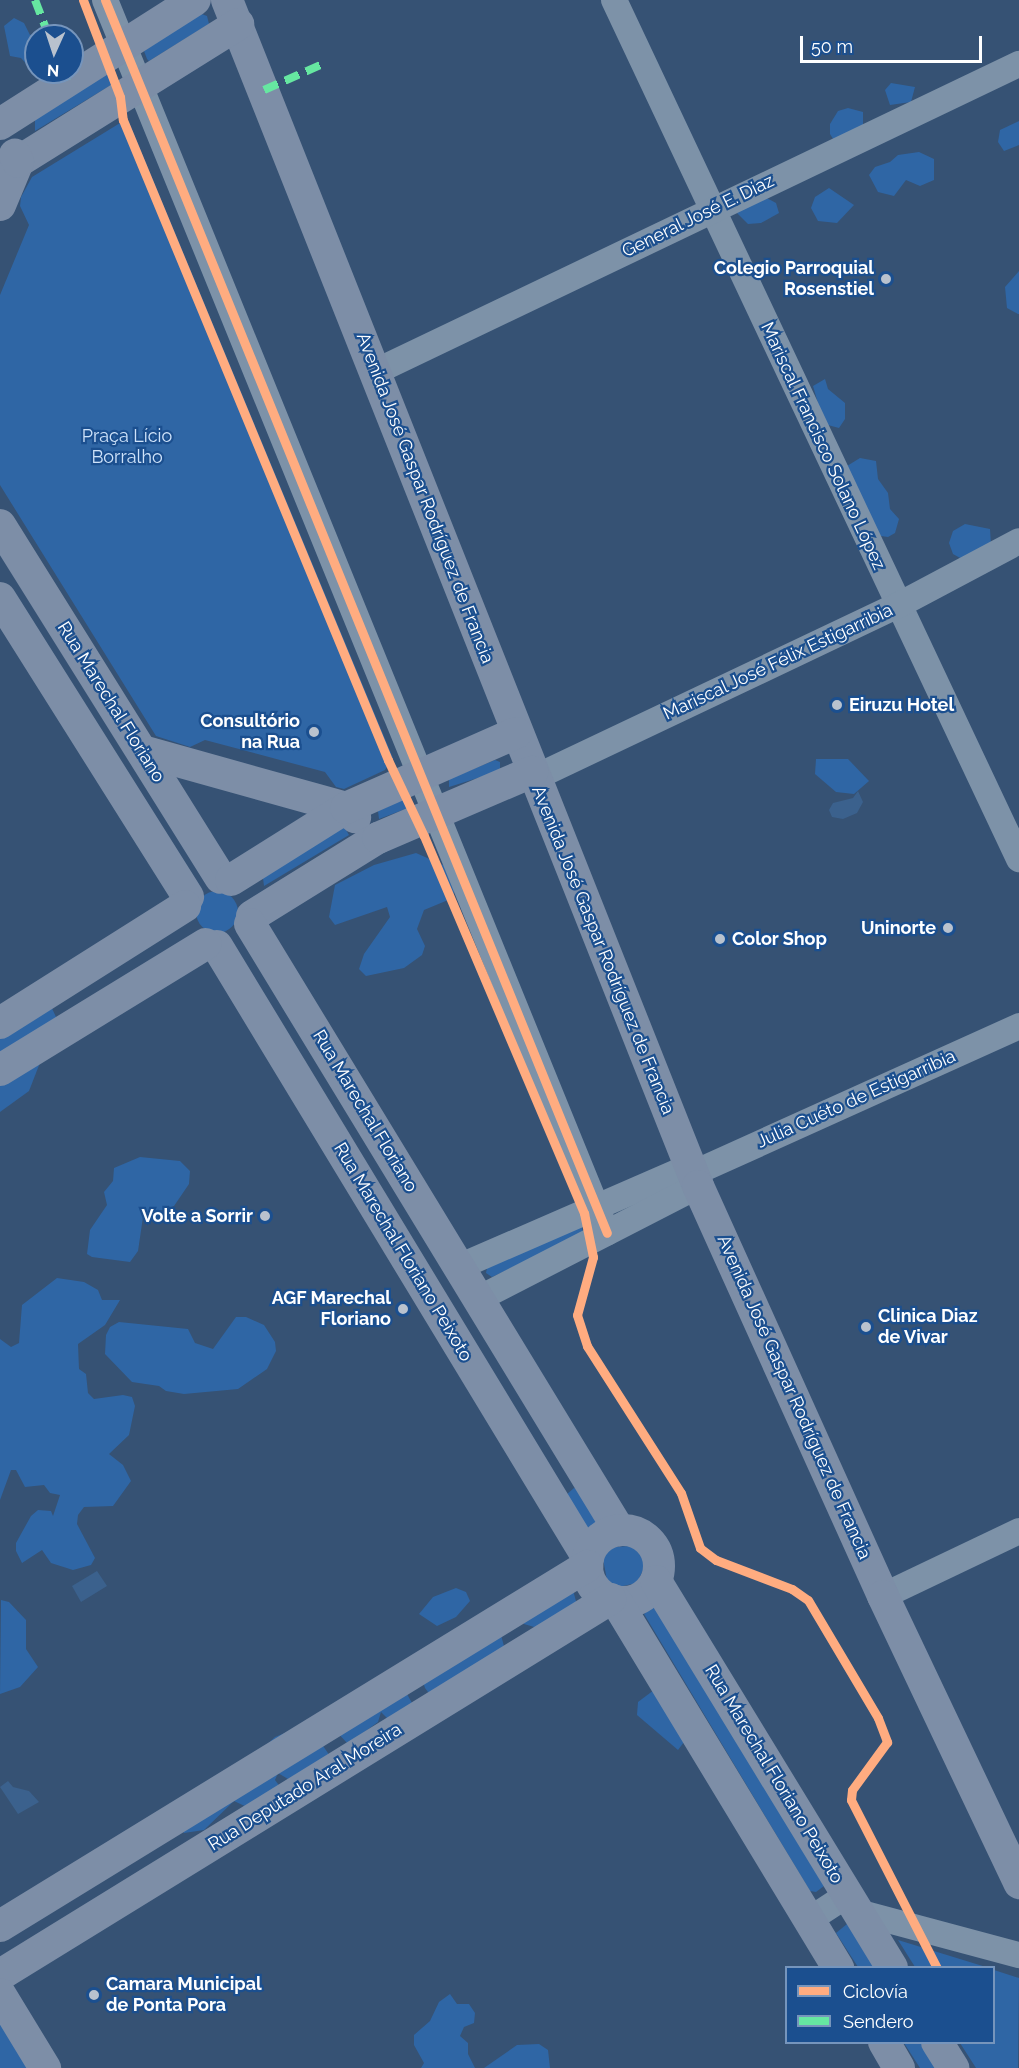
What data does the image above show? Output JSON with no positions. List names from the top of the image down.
{
  "streets": {
    "main road": [
      "Avenida José Gaspar Rodríguez de Francia",
      "Rua Marechal Floriano",
      "Rua Marechal Floriano Peixoto",
      "Rua Deputado Aral Moreira"
    ],
    "street": [
      "General José E. Diaz",
      "Mariscal Francisco Solano López",
      "Mariscal José Félix Estigarribia",
      "Julia Cuéto de Estigarribia"
    ]
  },
  "crossings": [
    ["General José E. Diaz", "Mariscal Francisco Solano López"],
    ["General José E. Diaz", "Avenida José Gaspar Rodríguez de Francia"],
    ["Mariscal Francisco Solano López", "Mariscal José Félix Estigarribia"],
    ["Avenida José Gaspar Rodríguez de Francia", "Mariscal José Félix Estigarribia"],
    ["Avenida José Gaspar Rodríguez de Francia", "Julia Cuéto de Estigarribia"],
    ["Rua Marechal Floriano", "Julia Cuéto de Estigarribia"],
    ["Rua Marechal Floriano", "Rua Marechal Floriano Peixoto"],
    ["Rua Marechal Floriano Peixoto", "Rua Deputado Aral Moreira"]
  ],
  "parks": ["Praça Lício Borralho"],
  "places": [
    "Colegio Parroquial Rosenstiel",
    "Eiruzu Hotel",
    "Consultório na Rua",
    "Uninorte",
    "Color Shop",
    "Volte a Sorrir",
    "AGF Marechal Floriano",
    "Clinica Diaz de Vivar",
    "Camara Municipal de Ponta Pora"
  ],
  "legend": ["Ciclovía", "Sendero"],
  "scale_bar": "50 m",
  "north": "bottom"
}
